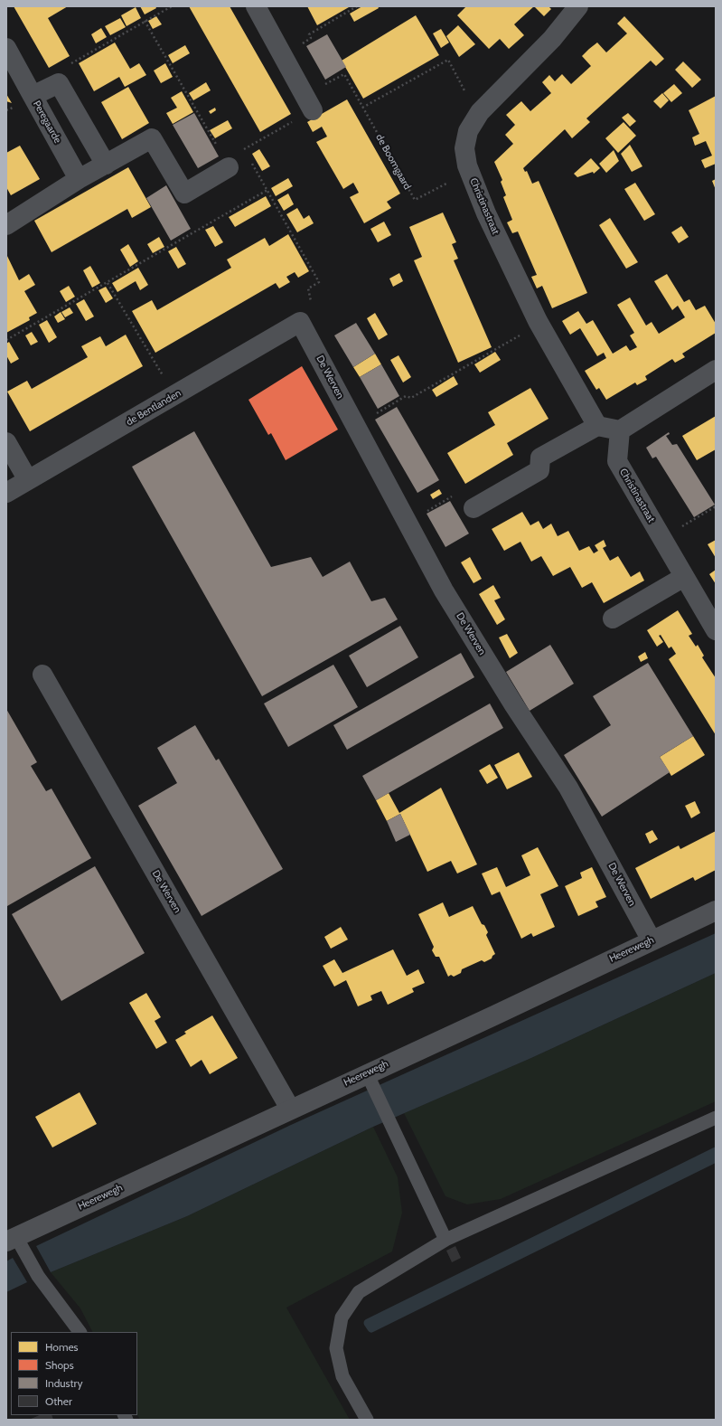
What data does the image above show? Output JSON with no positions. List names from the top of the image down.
{
  "streets": {
    "street": [
      "Peregaarde",
      "Christinastraat",
      "De Werven",
      "de Bentlanden",
      "Heerewegh"
    ],
    "path": ["de Boomgaard"]
  },
  "crossings": [
    ["de Boomgaard", "Christinastraat"],
    ["De Werven", "de Bentlanden"],
    ["De Werven", "Heerewegh"]
  ],
  "legend": [
    "Homes",
    "Shops",
    "Industry",
    "Other"
  ]
}
